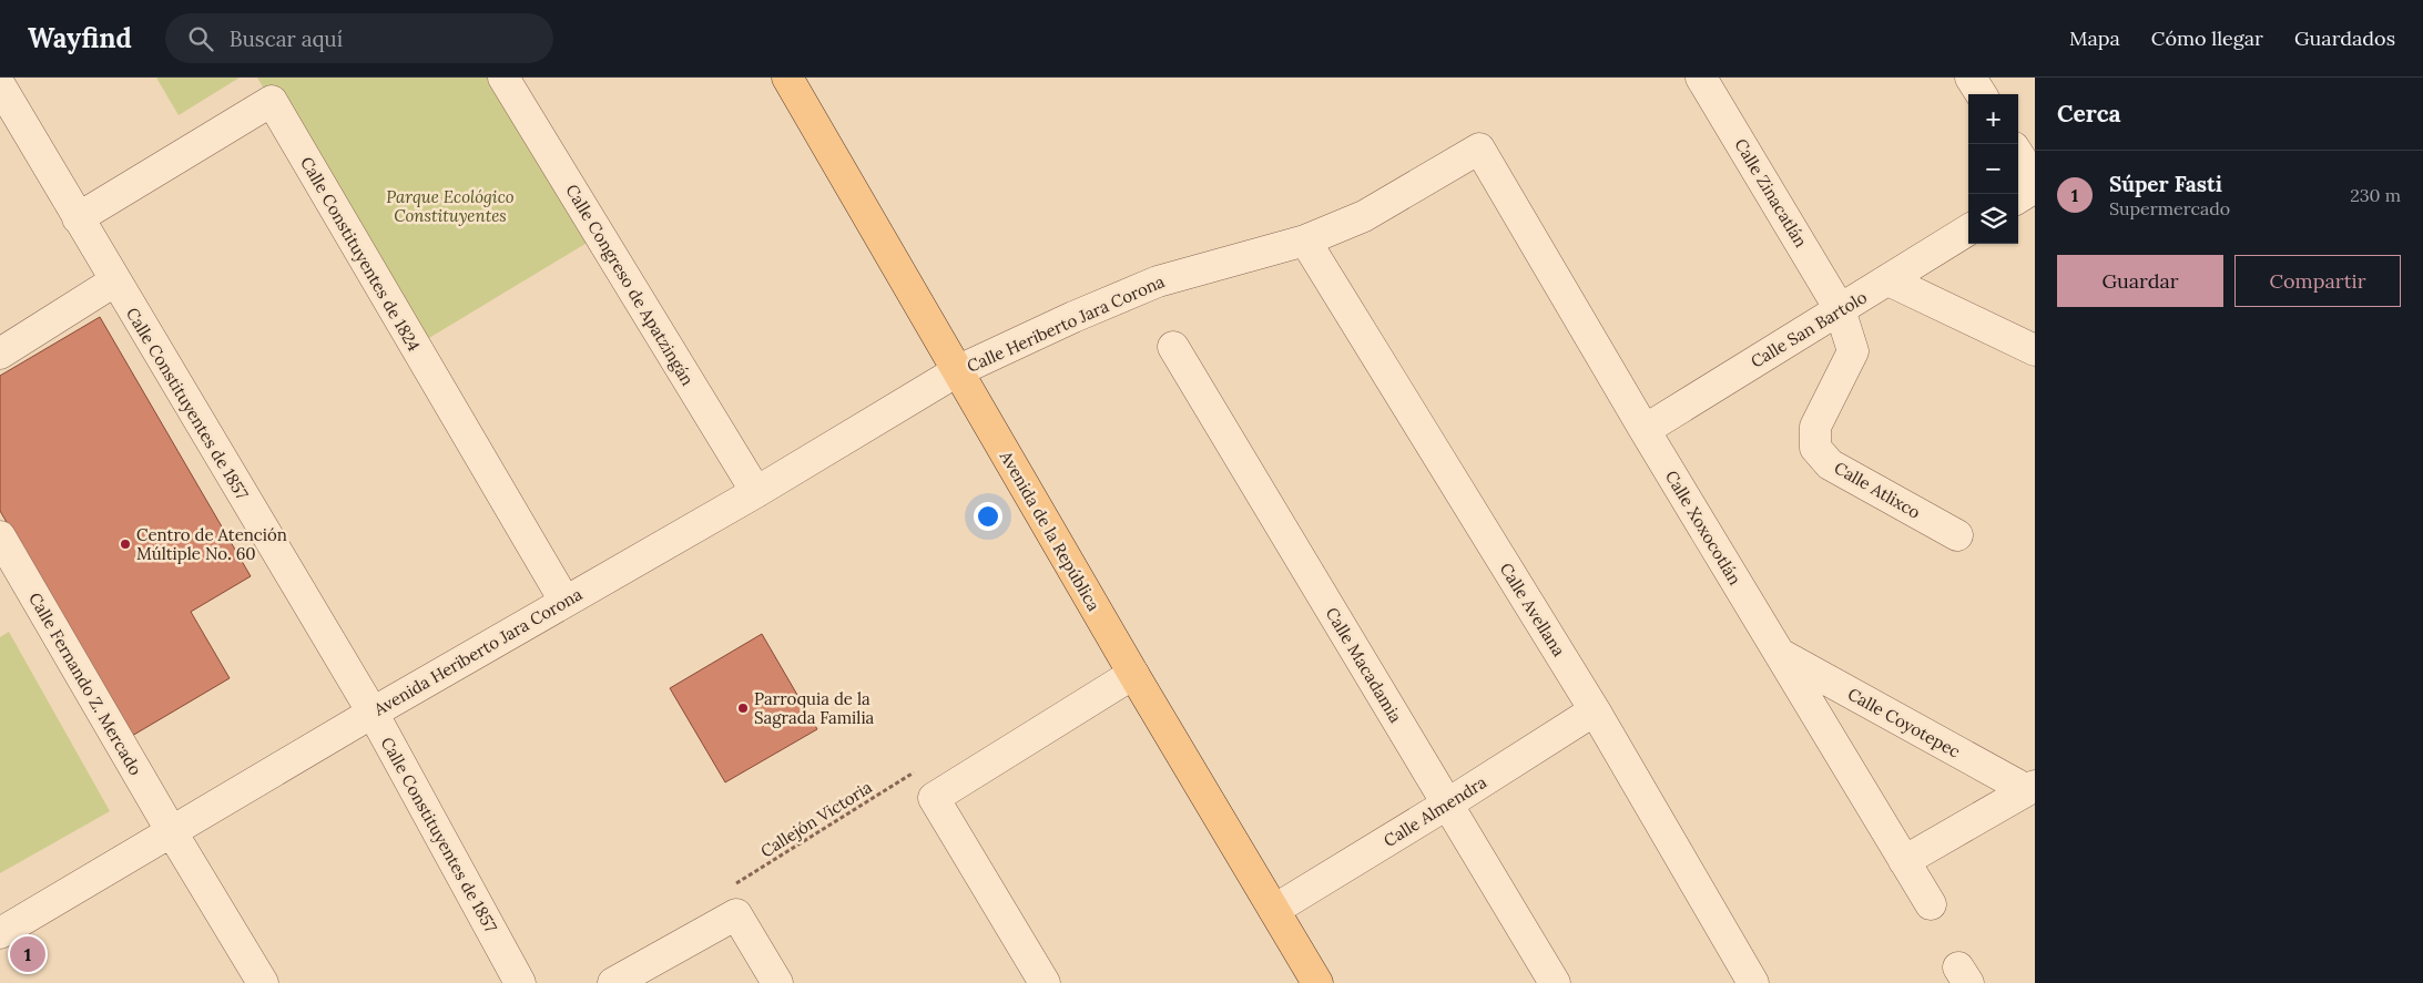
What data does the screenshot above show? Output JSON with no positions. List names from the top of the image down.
{
  "streets": {
    "main road": ["Avenida de la República"],
    "street": [
      "Calle Zinacatlán",
      "Calle Constituyentes de 1824",
      "Calle Congreso de Apatzingán",
      "Calle Heriberto Jara Corona",
      "Calle San Bartolo",
      "Calle Constituyentes de 1857",
      "Calle Atlixco",
      "Calle Xoxocotlán",
      "Calle Avellana",
      "Avenida Heriberto Jara Corona",
      "Calle Macadamia",
      "Calle Fernando Z. Mercado",
      "Calle Coyotepec",
      "Calle Almendra"
    ],
    "path": ["Callejón Victoria"]
  },
  "crossings": [
    ["Calle Zinacatlán", "Calle San Bartolo"],
    ["Calle Zinacatlán", "Calle Atlixco"],
    ["Calle Constituyentes de 1824", "Calle Constituyentes de 1857"],
    ["Calle Constituyentes de 1824", "Avenida Heriberto Jara Corona"],
    ["Calle Congreso de Apatzingán", "Avenida Heriberto Jara Corona"],
    ["Calle Heriberto Jara Corona", "Calle Xoxocotlán"],
    ["Calle Heriberto Jara Corona", "Avenida de la República"],
    ["Calle Heriberto Jara Corona", "Calle Avellana"],
    ["Calle Heriberto Jara Corona", "Avenida Heriberto Jara Corona"],
    ["Calle San Bartolo", "Calle Atlixco"],
    ["Calle San Bartolo", "Calle Xoxocotlán"],
    ["Calle Constituyentes de 1857", "Avenida Heriberto Jara Corona"],
    ["Calle Xoxocotlán", "Calle Coyotepec"],
    ["Avenida de la República", "Avenida Heriberto Jara Corona"],
    ["Avenida de la República", "Calle Almendra"],
    ["Calle Avellana", "Calle Almendra"],
    ["Avenida Heriberto Jara Corona", "Calle Fernando Z. Mercado"],
    ["Calle Macadamia", "Calle Almendra"]
  ],
  "parks": ["Parque Ecológico Constituyentes"],
  "places": ["Centro de Atención Múltiple No. 60", "Parroquia de la Sagrada Familia"],
  "page": {
    "header": "Wayfind",
    "search": "Buscar aquí",
    "nav": ["Mapa", "Cómo llegar", "Guardados"],
    "heading": "Cerca",
    "map_buttons": ["+", "−"],
    "list": [
      {
        "mark": "1",
        "name": "Súper Fasti",
        "note": "Supermercado",
        "value": "230 m"
      }
    ],
    "buttons": ["Guardar", "Compartir"],
    "pins": "1"
  }
}
